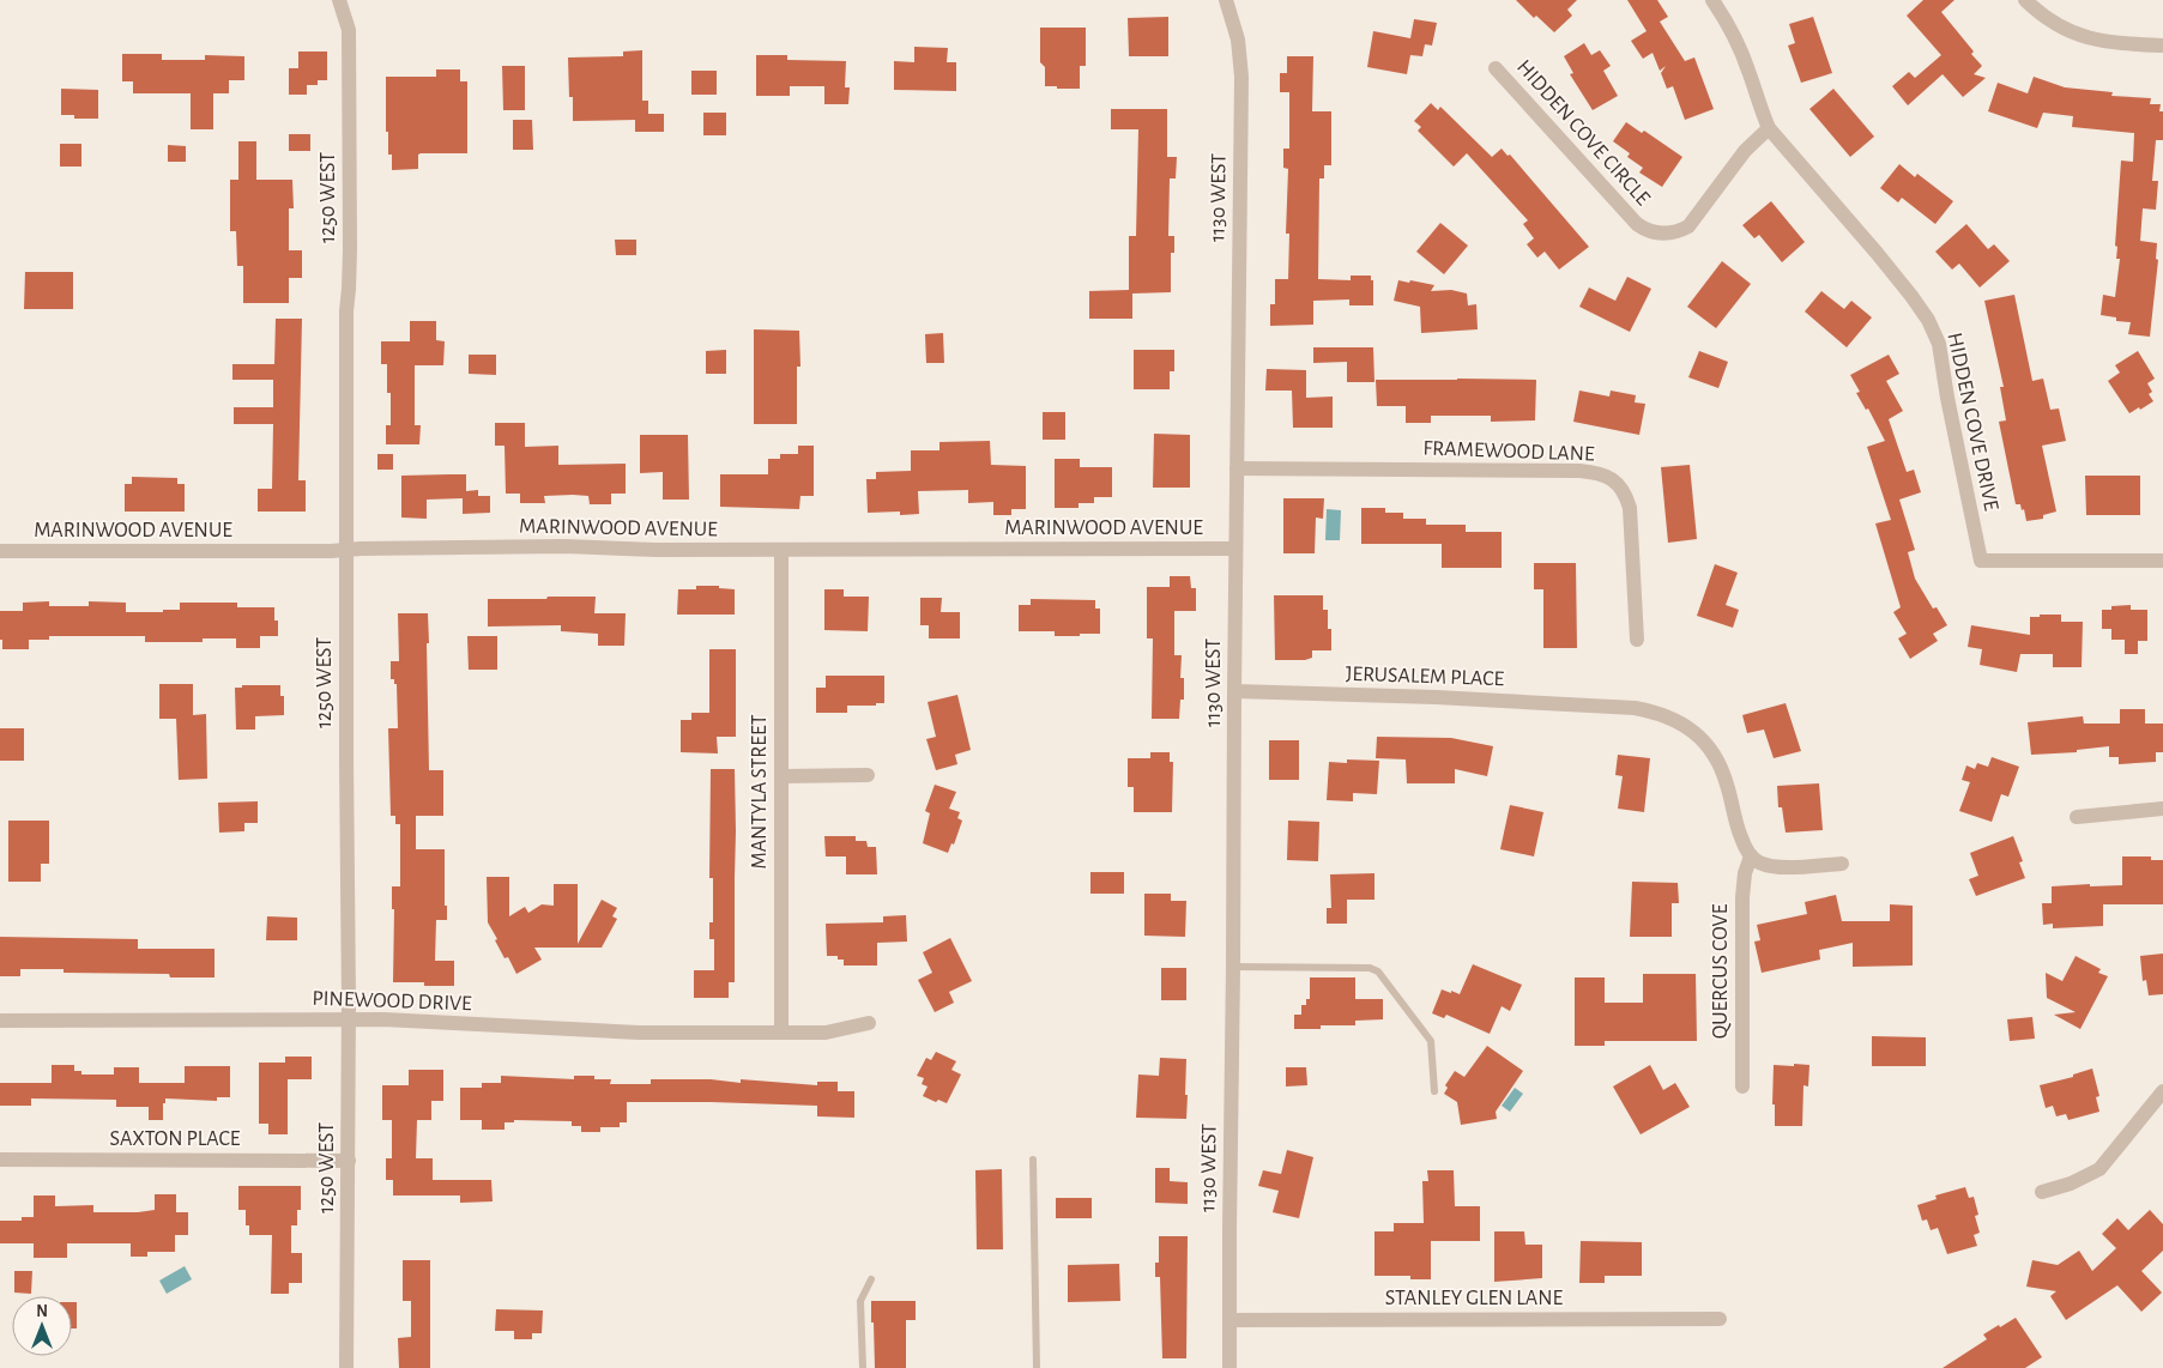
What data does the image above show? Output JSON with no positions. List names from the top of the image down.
{
  "streets": {
    "street": [
      "HIDDEN COVE CIRCLE",
      "1250 WEST",
      "1130 WEST",
      "HIDDEN COVE DRIVE",
      "FRAMEWOOD LANE",
      "MARINWOOD AVENUE",
      "JERUSALEM PLACE",
      "MANTYLA STREET",
      "QUERCUS COVE",
      "PINEWOOD DRIVE",
      "SAXTON PLACE",
      "STANLEY GLEN LANE"
    ]
  },
  "crossings": [
    ["HIDDEN COVE CIRCLE", "HIDDEN COVE DRIVE"],
    ["1250 WEST", "MARINWOOD AVENUE"],
    ["1250 WEST", "PINEWOOD DRIVE"],
    ["1250 WEST", "SAXTON PLACE"],
    ["1130 WEST", "FRAMEWOOD LANE"],
    ["1130 WEST", "MARINWOOD AVENUE"],
    ["1130 WEST", "JERUSALEM PLACE"],
    ["1130 WEST", "STANLEY GLEN LANE"],
    ["MARINWOOD AVENUE", "MANTYLA STREET"],
    ["JERUSALEM PLACE", "QUERCUS COVE"],
    ["MANTYLA STREET", "PINEWOOD DRIVE"]
  ],
  "north": "top"
}
